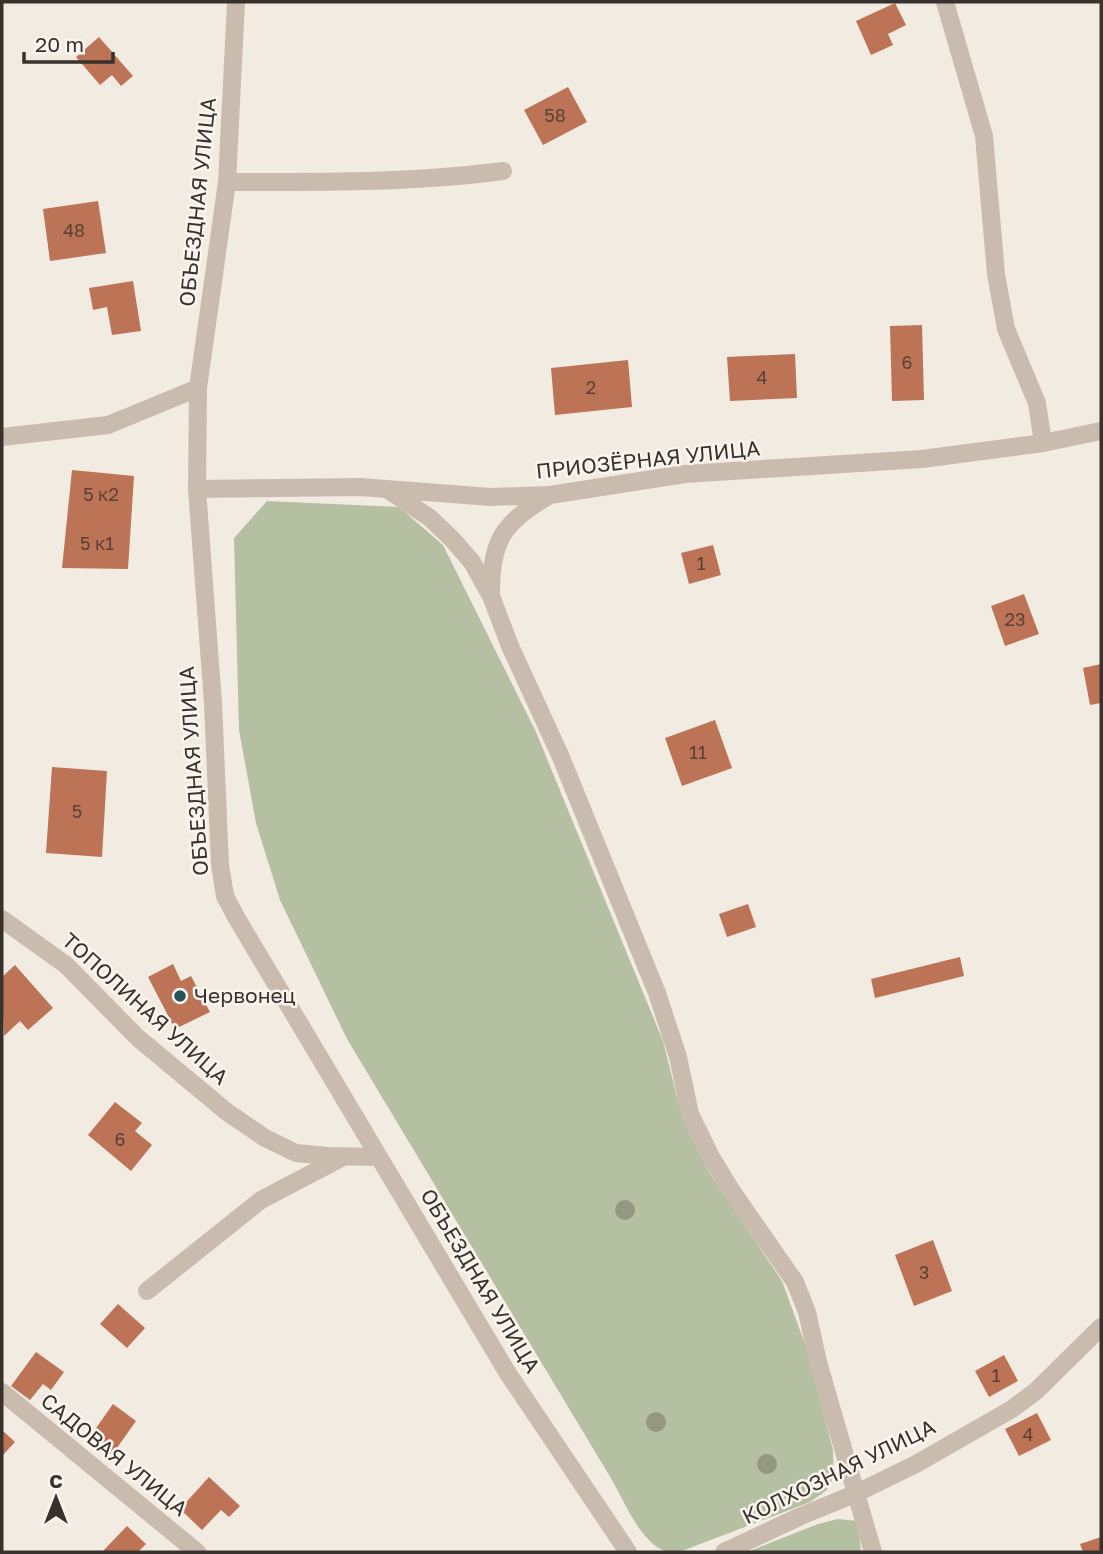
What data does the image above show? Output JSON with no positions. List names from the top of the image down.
{
  "streets": {
    "street": [
      "ОБЪЕЗДНАЯ УЛИЦА",
      "ПРИОЗЁРНАЯ УЛИЦА",
      "ТОПОЛИНАЯ УЛИЦА",
      "САДОВАЯ УЛИЦА",
      "КОЛХОЗНАЯ УЛИЦА"
    ]
  },
  "crossings": [
    ["ОБЪЕЗДНАЯ УЛИЦА", "ПРИОЗЁРНАЯ УЛИЦА"],
    ["ОБЪЕЗДНАЯ УЛИЦА", "ТОПОЛИНАЯ УЛИЦА"]
  ],
  "places": ["Червонец"],
  "house_numbers": [
    "58",
    "48",
    "6",
    "4",
    "2",
    "5 к2",
    "5 к1",
    "1",
    "23",
    "11",
    "5",
    "6",
    "3",
    "1",
    "4"
  ],
  "scale_bar": "20 m",
  "north": "top"
}
